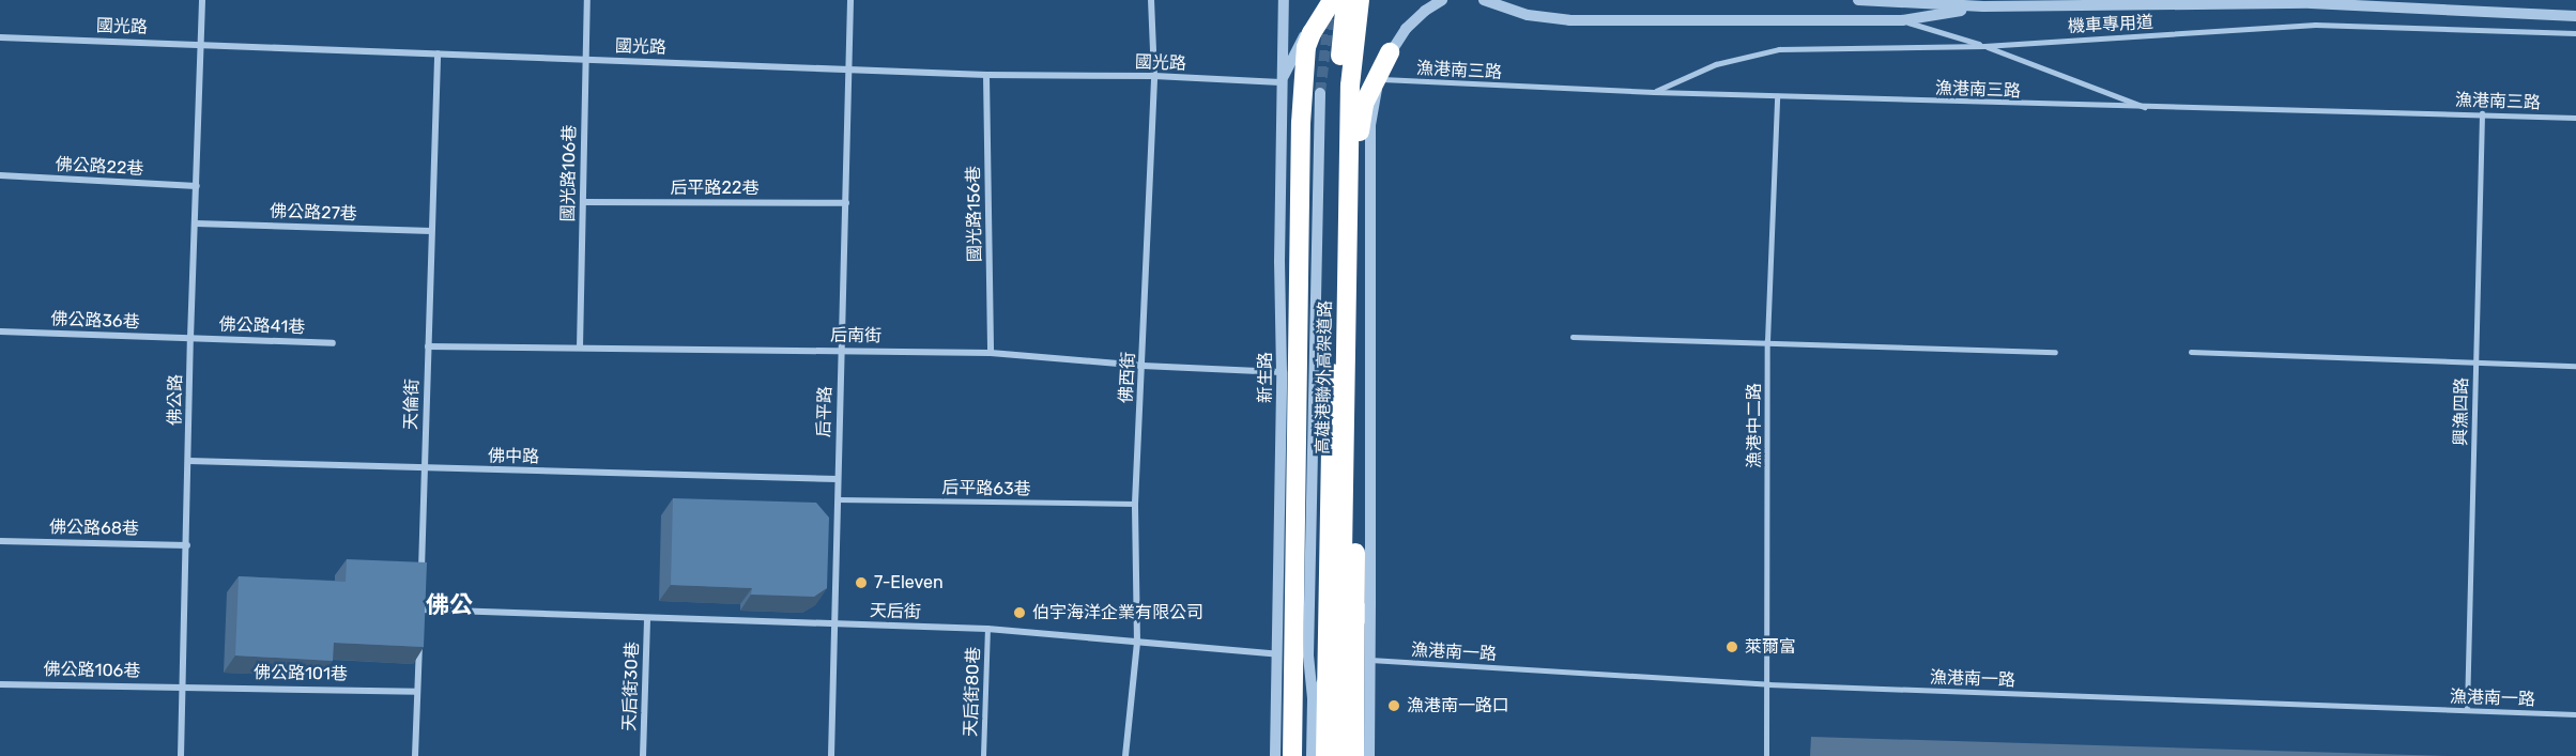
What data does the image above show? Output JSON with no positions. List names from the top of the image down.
{
  "streets": {
    "highway": ["高雄港聯外高架道路"],
    "street": [
      "國光路",
      "佛公路22巷",
      "國光路106巷",
      "后平路22巷",
      "佛公路27巷",
      "國光路156巷",
      "佛公路36巷",
      "佛公路41巷",
      "后南街",
      "佛西街",
      "新生路",
      "佛公路",
      "天倫街",
      "后平路",
      "佛中路",
      "佛公路68巷",
      "天后街",
      "佛公路106巷",
      "佛公路101巷",
      "天后街30巷"
    ],
    "lane": [
      "機車專用道",
      "漁港南三路",
      "興漁四路",
      "漁港中二路",
      "后平路63巷",
      "漁港南一路",
      "天后街80巷"
    ]
  },
  "crossings": [
    ["機車專用道", "漁港南三路"],
    ["國光路", "國光路106巷"],
    ["國光路", "國光路156巷"],
    ["國光路", "佛西街"],
    ["國光路", "新生路"],
    ["國光路", "佛公路"],
    ["國光路", "天倫街"],
    ["國光路", "后平路"],
    ["漁港南三路", "興漁四路"],
    ["漁港南三路", "漁港中二路"],
    ["佛公路22巷", "佛公路"],
    ["國光路106巷", "后平路22巷"],
    ["國光路106巷", "后南街"],
    ["后平路22巷", "后平路"],
    ["佛公路27巷", "佛公路"],
    ["佛公路27巷", "天倫街"],
    ["國光路156巷", "后南街"],
    ["佛公路36巷", "佛公路41巷"],
    ["佛公路36巷", "佛公路"],
    ["佛公路41巷", "佛公路"],
    ["后南街", "佛西街"],
    ["后南街", "新生路"],
    ["后南街", "天倫街"],
    ["后南街", "后平路"],
    ["佛西街", "后平路63巷"],
    ["佛西街", "天后街"],
    ["新生路", "天后街"],
    ["佛公路", "佛中路"],
    ["佛公路", "佛公路68巷"],
    ["佛公路", "佛公路106巷"],
    ["佛公路", "佛公路101巷"],
    ["天倫街", "佛中路"],
    ["后平路", "佛中路"],
    ["后平路", "后平路63巷"],
    ["后平路", "天后街"],
    ["興漁四路", "漁港南一路"],
    ["漁港中二路", "漁港南一路"],
    ["天后街", "漁港南一路"],
    ["天后街", "天后街30巷"],
    ["天后街", "天后街80巷"],
    ["佛公路106巷", "佛公路101巷"]
  ],
  "districts": ["佛公"],
  "places": [
    "7-Eleven",
    "伯宇海洋企業有限公司",
    "萊爾富",
    "漁港南一路口"
  ]
}
